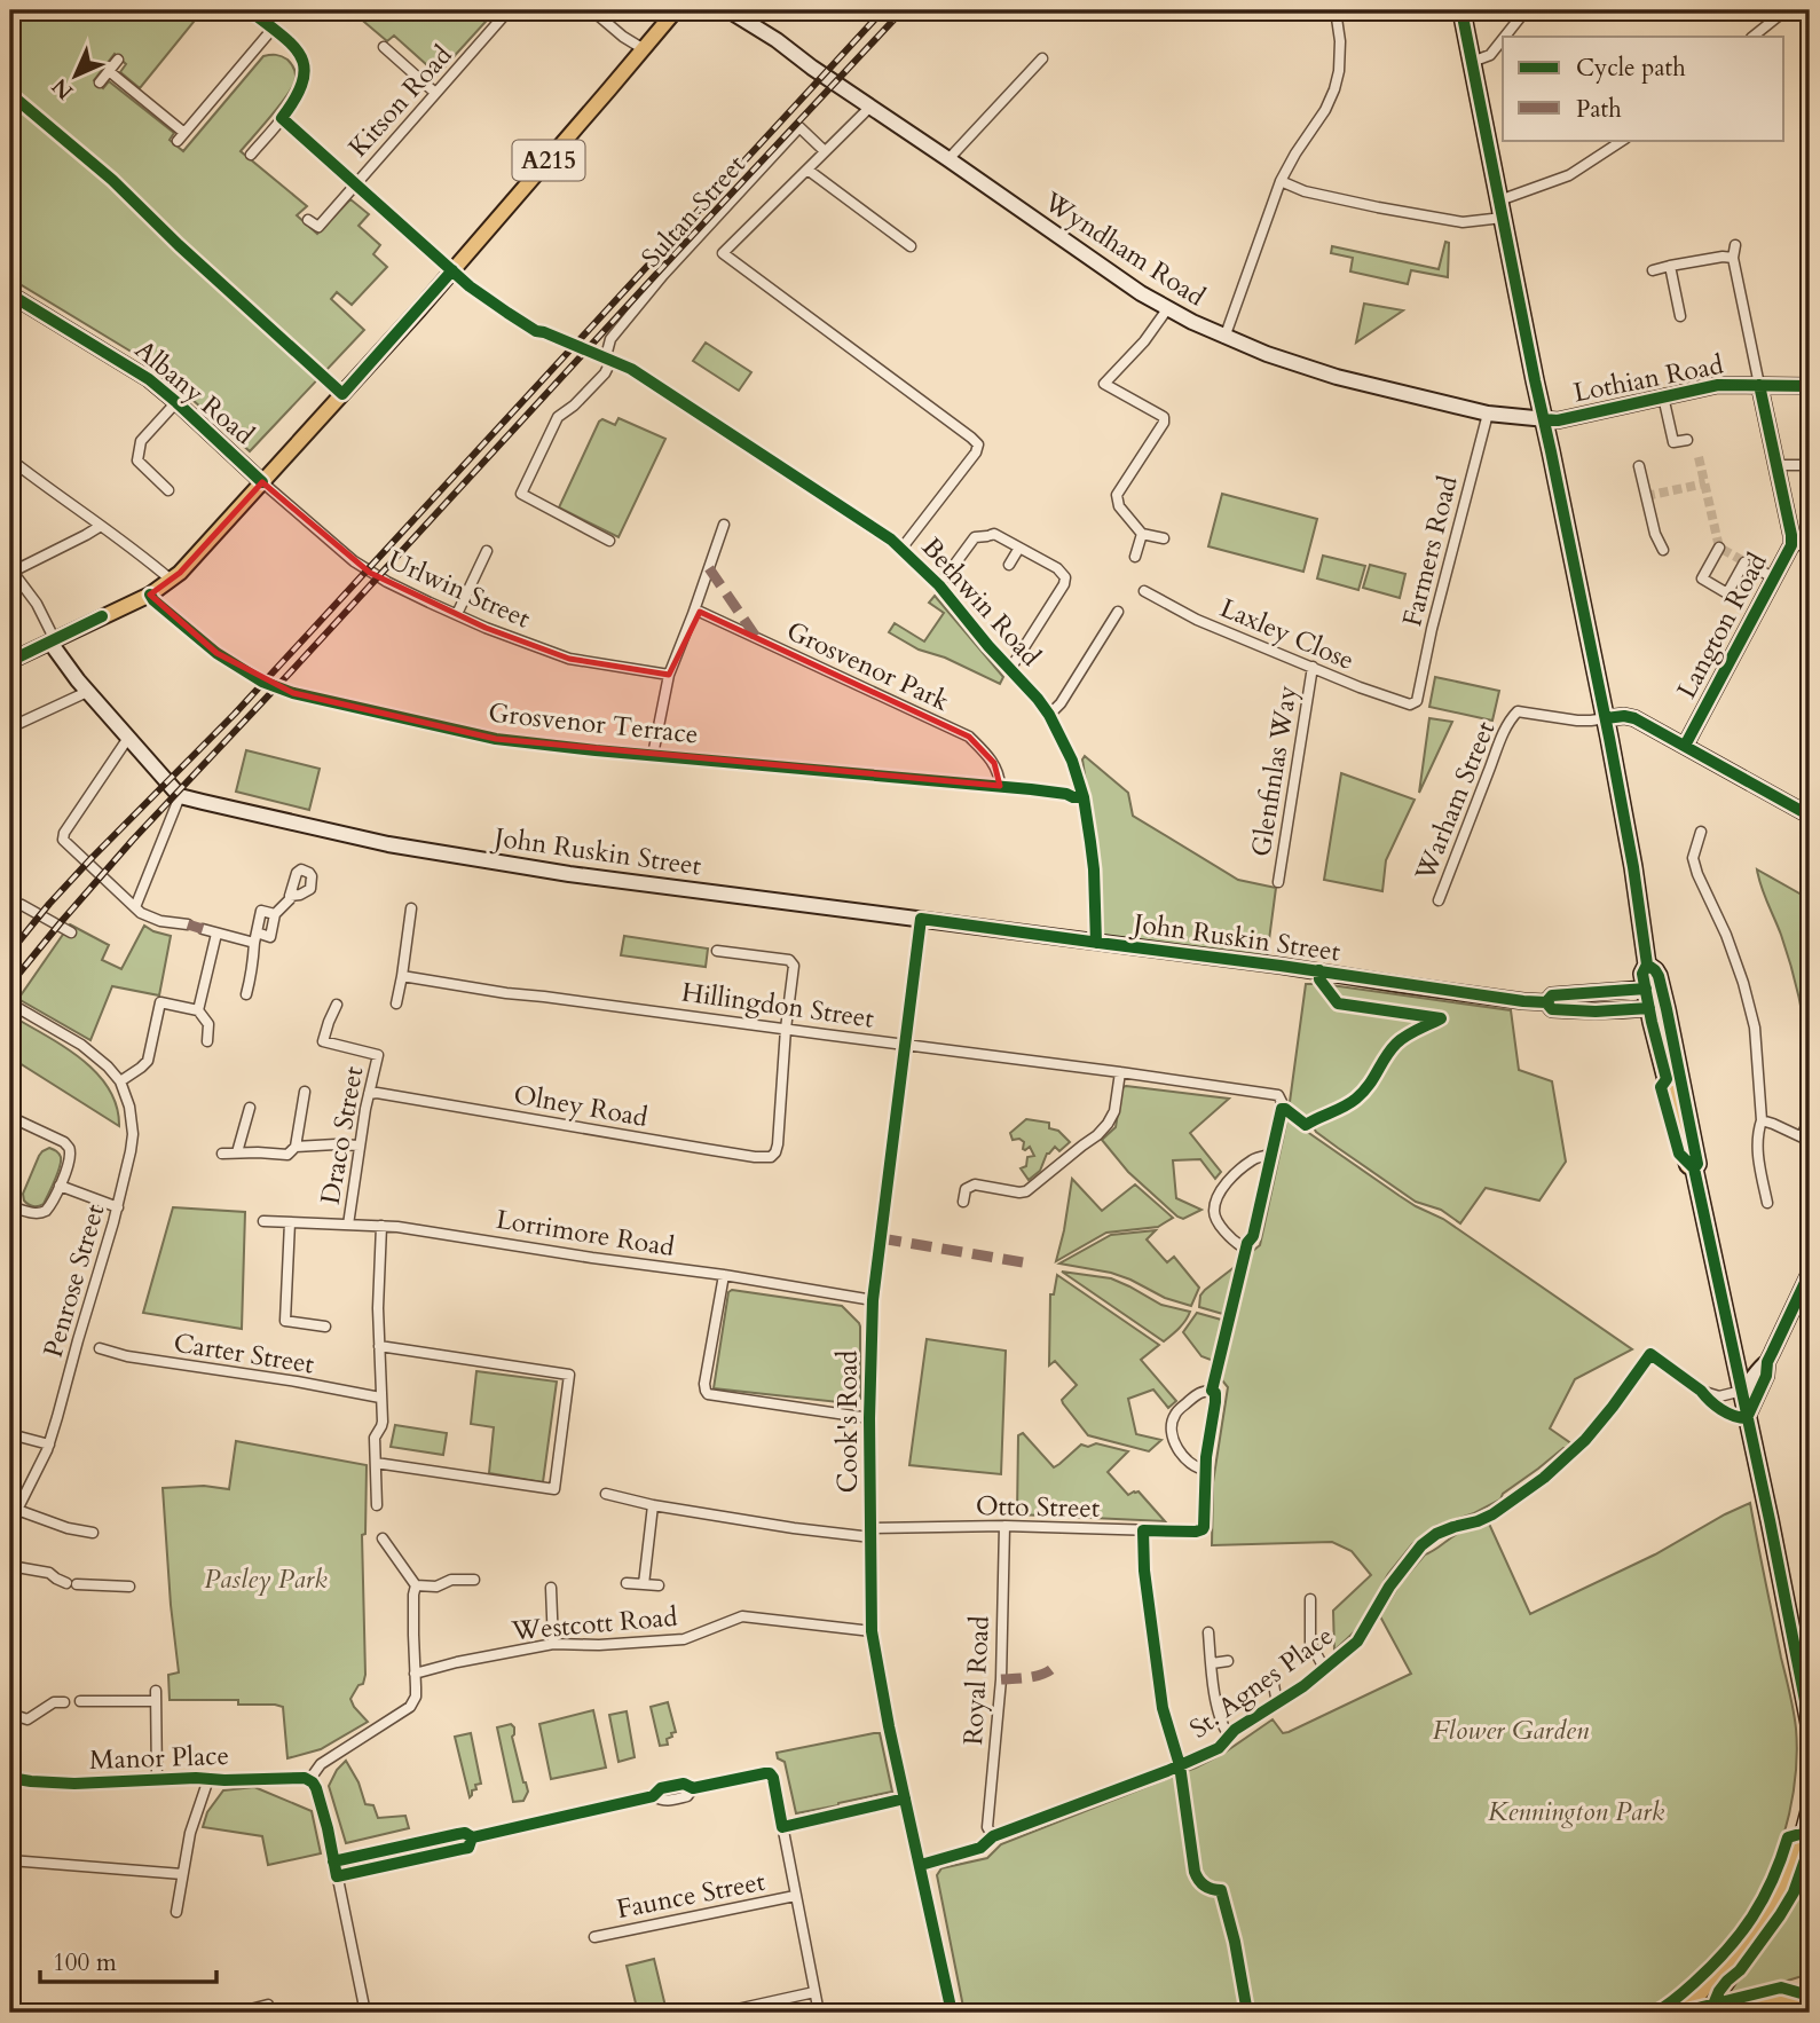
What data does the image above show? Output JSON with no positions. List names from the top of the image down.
{
  "streets": {
    "main road": ["A215"],
    "street": [
      "Kitson Road",
      "Sultan Street",
      "Wyndham Road",
      "Lothian Road",
      "Albany Road",
      "Farmers Road",
      "Urlwin Street",
      "Bethwin Road",
      "Langton Road",
      "Laxley Close",
      "Grosvenor Park",
      "Grosvenor Terrace",
      "Glenfinlas Way",
      "Warham Street",
      "John Ruskin Street",
      "Hillingdon Street",
      "Olney Road",
      "Draco Street",
      "Lorrimore Road",
      "Penrose Street",
      "Carter Street",
      "Cook's Road",
      "Otto Street",
      "Westcott Road",
      "Royal Road",
      "St. Agnes Place",
      "Manor Place",
      "Faunce Street"
    ]
  },
  "crossings": [
    ["A215", "Albany Road"],
    ["A215", "Urlwin Street"],
    ["A215", "Grosvenor Terrace"],
    ["Sultan Street", "Bethwin Road"],
    ["Wyndham Road", "Lothian Road"],
    ["Wyndham Road", "Farmers Road"],
    ["Lothian Road", "Langton Road"],
    ["Albany Road", "Urlwin Street"],
    ["Farmers Road", "Laxley Close"],
    ["Bethwin Road", "John Ruskin Street"],
    ["Laxley Close", "Glenfinlas Way"],
    ["Grosvenor Park", "Grosvenor Terrace"],
    ["John Ruskin Street", "Cook's Road"],
    ["Hillingdon Street", "Olney Road"],
    ["Hillingdon Street", "Cook's Road"],
    ["Olney Road", "Draco Street"],
    ["Draco Street", "Lorrimore Road"],
    ["Lorrimore Road", "Cook's Road"],
    ["Otto Street", "Royal Road"],
    ["Royal Road", "St. Agnes Place"]
  ],
  "parks": ["Pasley Park", "Flower Garden", "Kennington Park"],
  "legend": ["Cycle path", "Path"],
  "scale_bar": "100 m",
  "north": "bottom left"
}
